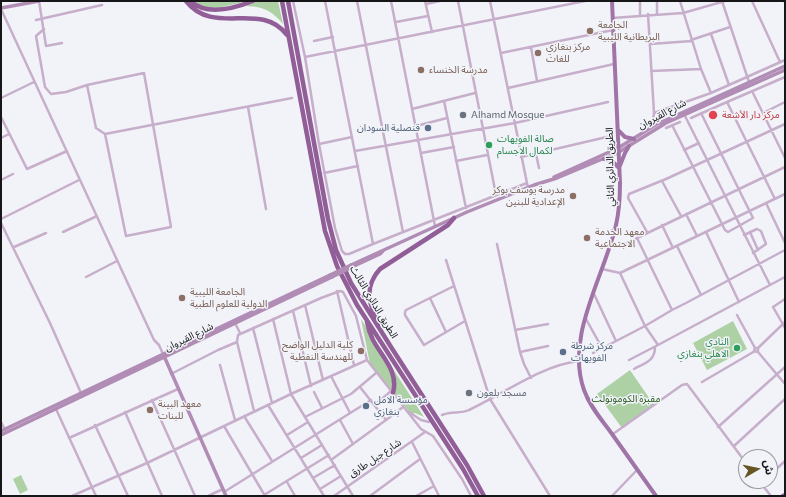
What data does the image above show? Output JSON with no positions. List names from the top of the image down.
{
  "streets": {
    "highway": ["الطريق الدائري الثالث"],
    "main road": ["شارع القيروان", "الطريق الدائري الثاني"],
    "street": ["شارع جبل طارق"]
  },
  "crossings": [
    ["شارع القيروان", "الطريق الدائري الثاني"]
  ],
  "parks": ["مقبرة الكومونولث"],
  "places": [
    "الجامعة البريطانية الليبية",
    "مركز بنغازي للغات",
    "مدرسة الخنساء",
    "Alhamd Mosque",
    "مركز دار الأشعة",
    "قنصلية السودان",
    "صالة الفويهات لكمال الاجسام",
    "مدرسة يوسف بوكر الإعدادية للبنين",
    "معهد الخدمة الاجتماعية",
    "الجامعة الليبية الدولية للعلوم الطبية",
    "النادي الاهلي بنغازي",
    "كلية الدليل الواضح للهندسة النفطية",
    "مركز شرطة الفويهات",
    "مسجد بلعون",
    "مؤسسة الامل بنغازي",
    "معهد البينة للبنات"
  ],
  "north": "right"
}
